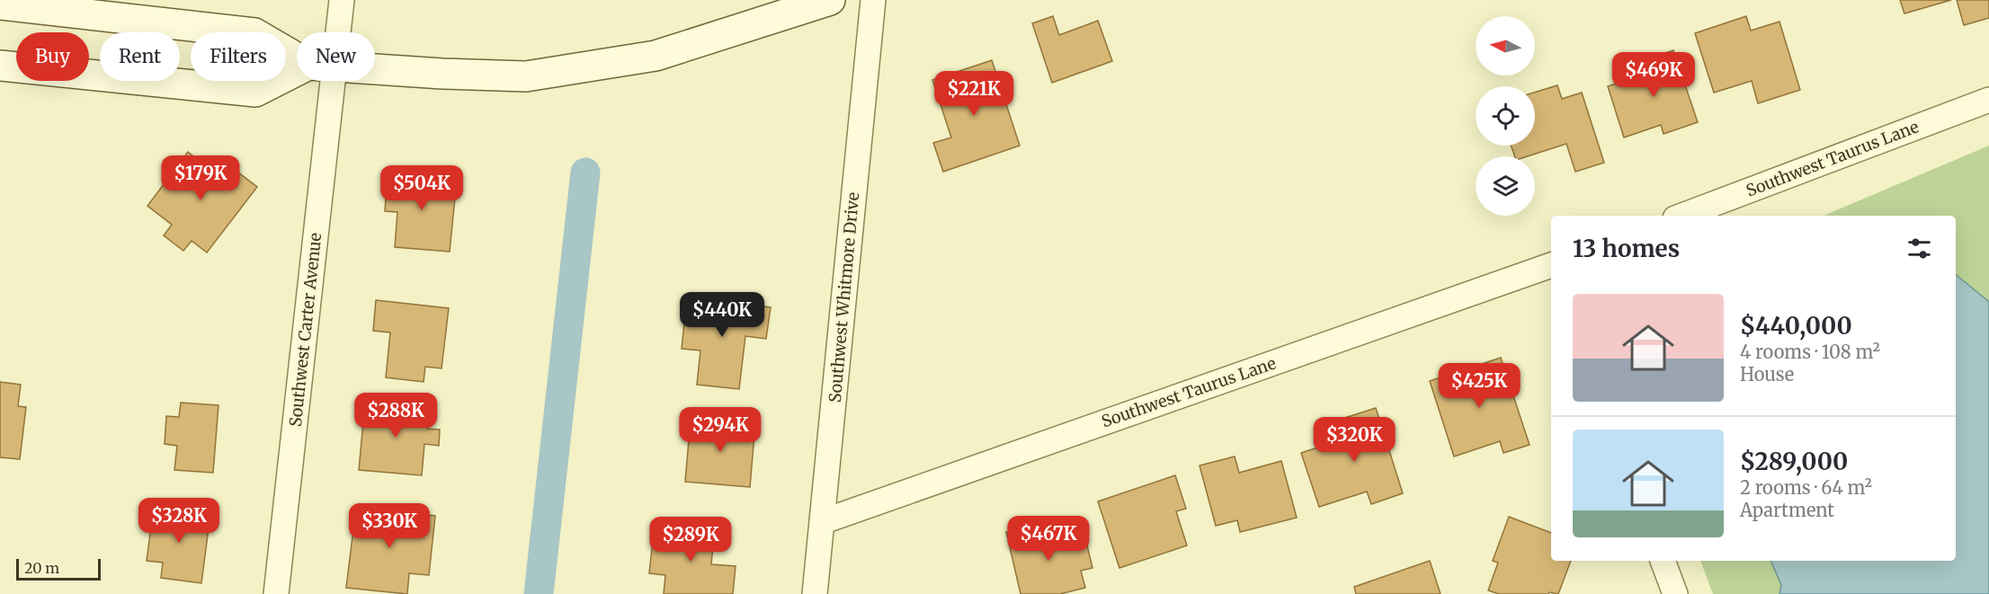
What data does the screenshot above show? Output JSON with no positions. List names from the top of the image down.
{
  "streets": {
    "street": ["Southwest Taurus Lane", "Southwest Whitmore Drive", "Southwest Carter Avenue"]
  },
  "crossings": [
    ["Southwest Taurus Lane", "Southwest Whitmore Drive"]
  ],
  "scale_bar": "20 m",
  "north": "left",
  "page": {
    "chip": [
      "Buy",
      "Rent",
      "Filters",
      "New"
    ],
    "price": [
      "$469K",
      "$221K",
      "$179K",
      "$504K",
      "$440K",
      "$425K",
      "$288K",
      "$294K",
      "$320K",
      "$328K",
      "$330K",
      "$467K",
      "$289K"
    ],
    "heading": "13 homes",
    "list": [
      {
        "name": "$440,000",
        "note": "4 rooms · 108 m² · House"
      },
      {
        "name": "$289,000",
        "note": "2 rooms · 64 m² · Apartment"
      }
    ],
    "scale": "20 m"
  }
}
